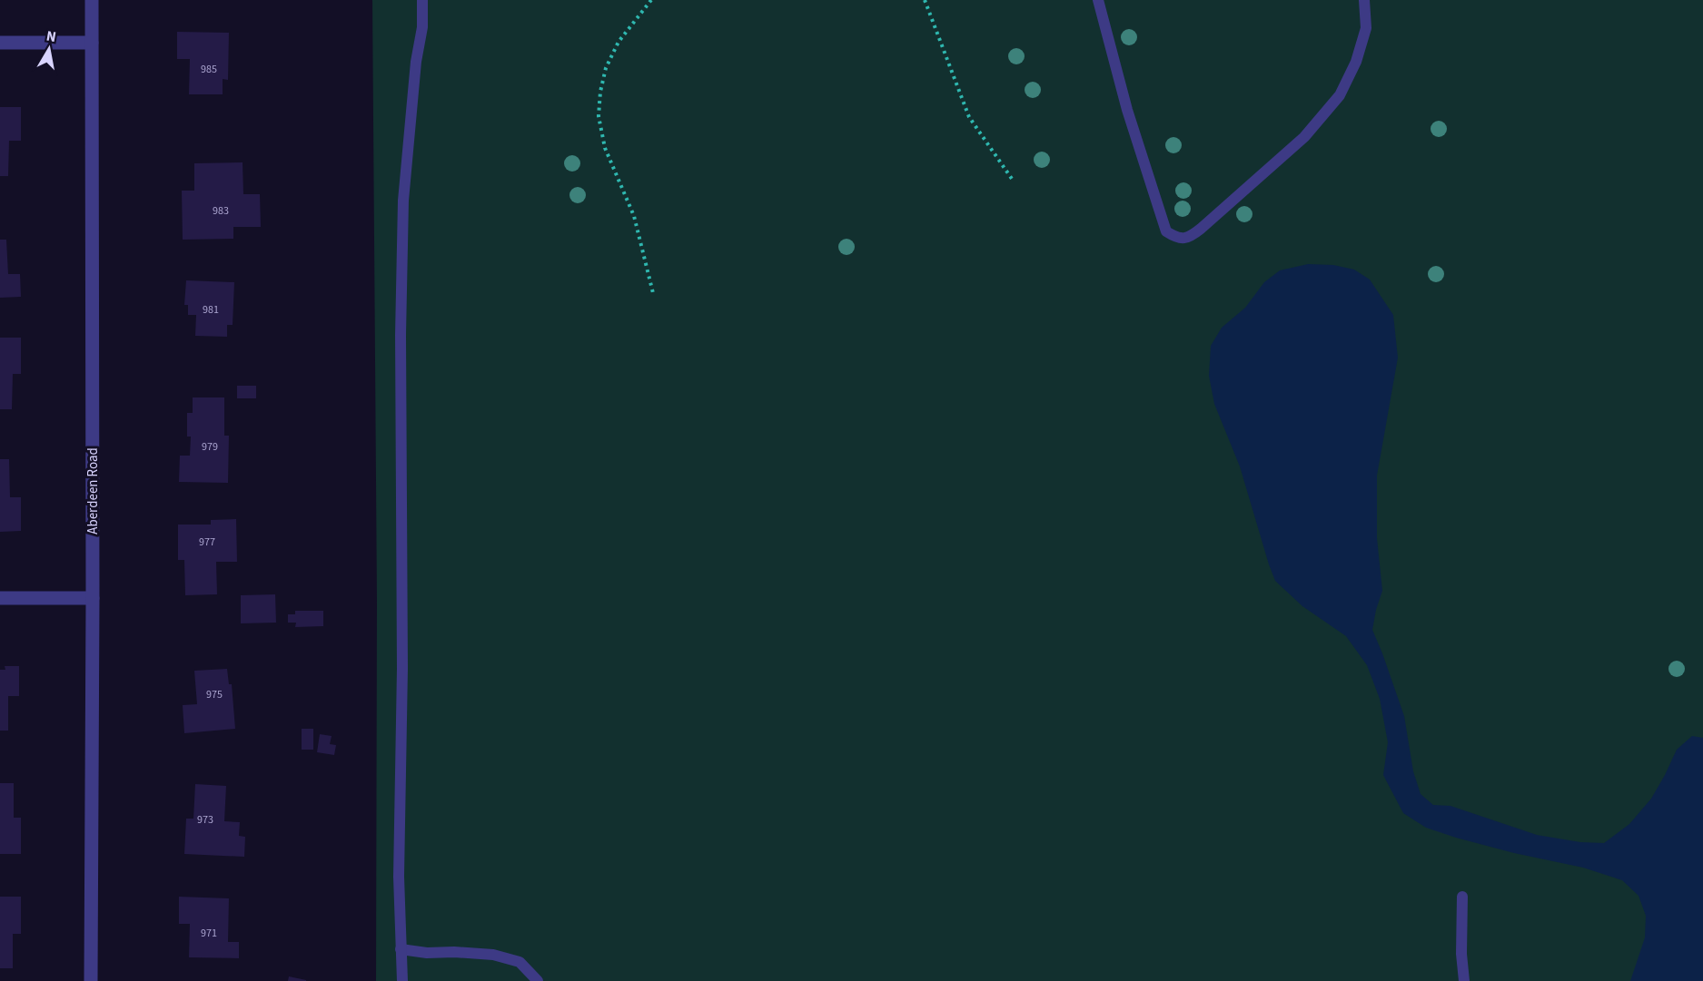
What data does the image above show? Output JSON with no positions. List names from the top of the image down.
{
  "streets": {
    "street": ["Aberdeen Road"]
  },
  "house_numbers": [
    "985",
    "983",
    "981",
    "979",
    "977",
    "975",
    "973",
    "971"
  ],
  "north": "top"
}
